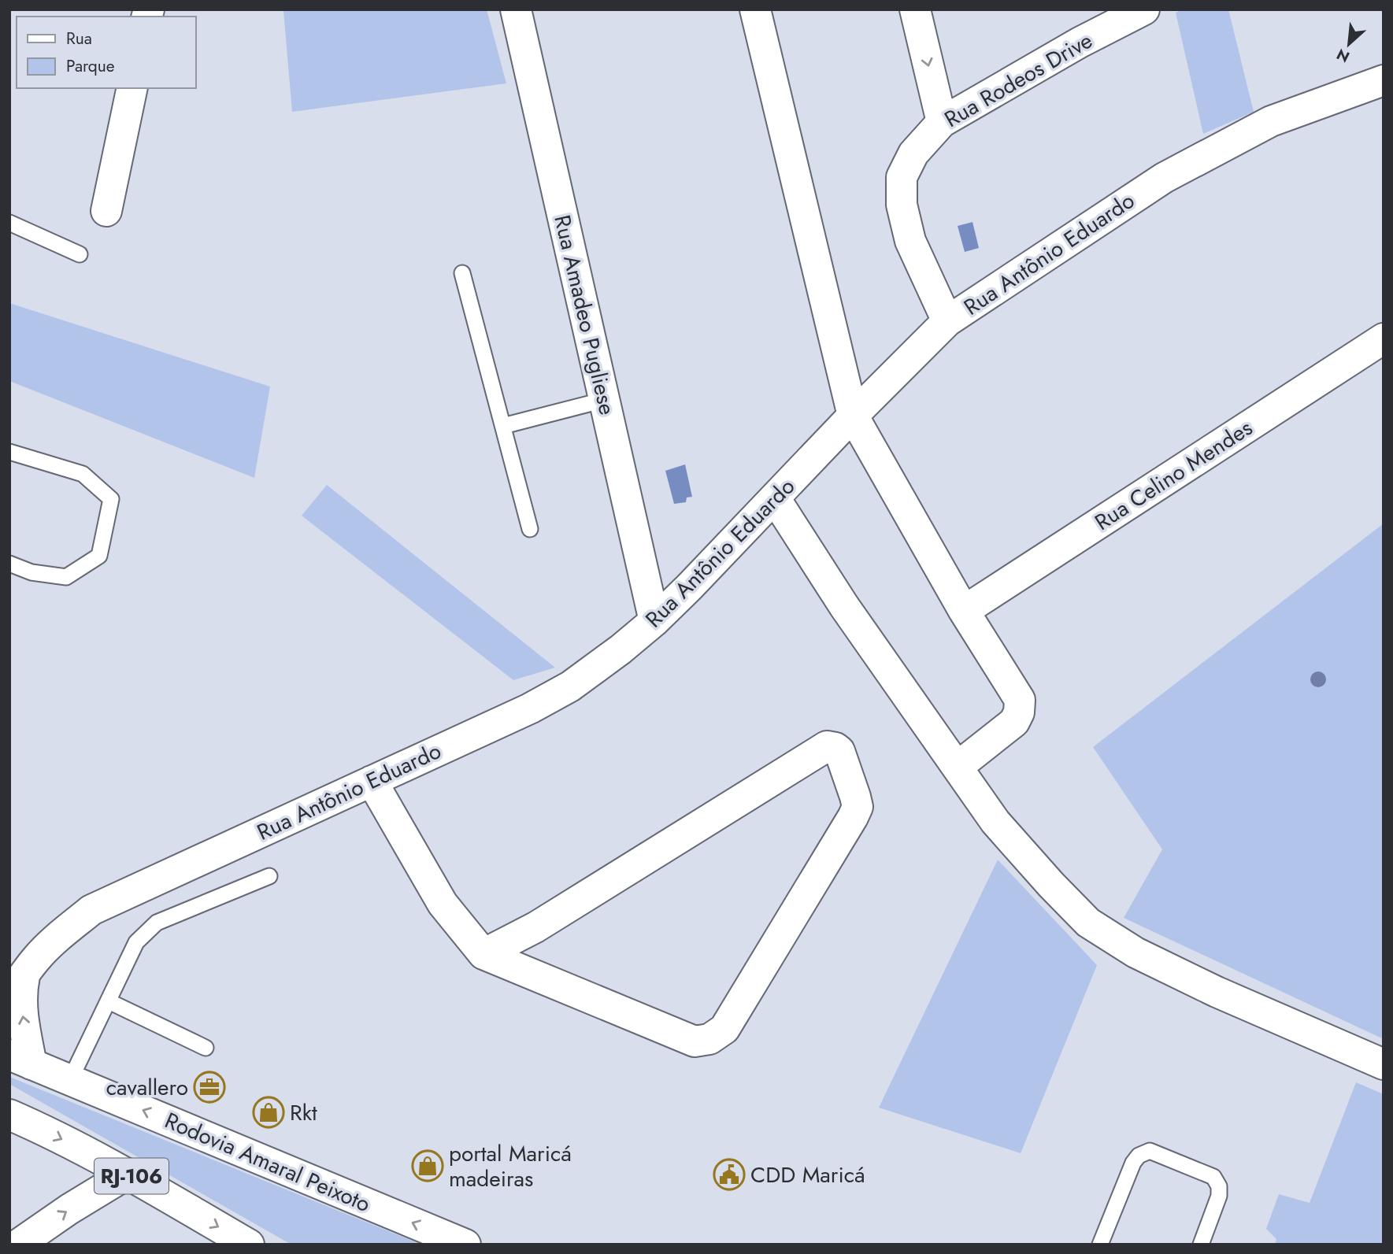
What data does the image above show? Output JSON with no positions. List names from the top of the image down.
{
  "streets": {
    "main road": [
      "Rua Rodeos Drive",
      "Rua Antônio Eduardo",
      "Rua Amadeo Pugliese",
      "Rua Celino Mendes",
      "Rodovia Amaral Peixoto",
      "RJ-106"
    ]
  },
  "crossings": [
    ["Rua Rodeos Drive", "Rua Antônio Eduardo"],
    ["Rua Antônio Eduardo", "Rua Amadeo Pugliese"],
    ["Rua Antônio Eduardo", "Rodovia Amaral Peixoto"]
  ],
  "places": {
    "office": ["cavallero"],
    "shop": ["Rkt", "portal Maricá madeiras"],
    "public building": ["CDD Maricá"]
  },
  "legend": ["Rua", "Parque"],
  "north": "bottom left"
}
